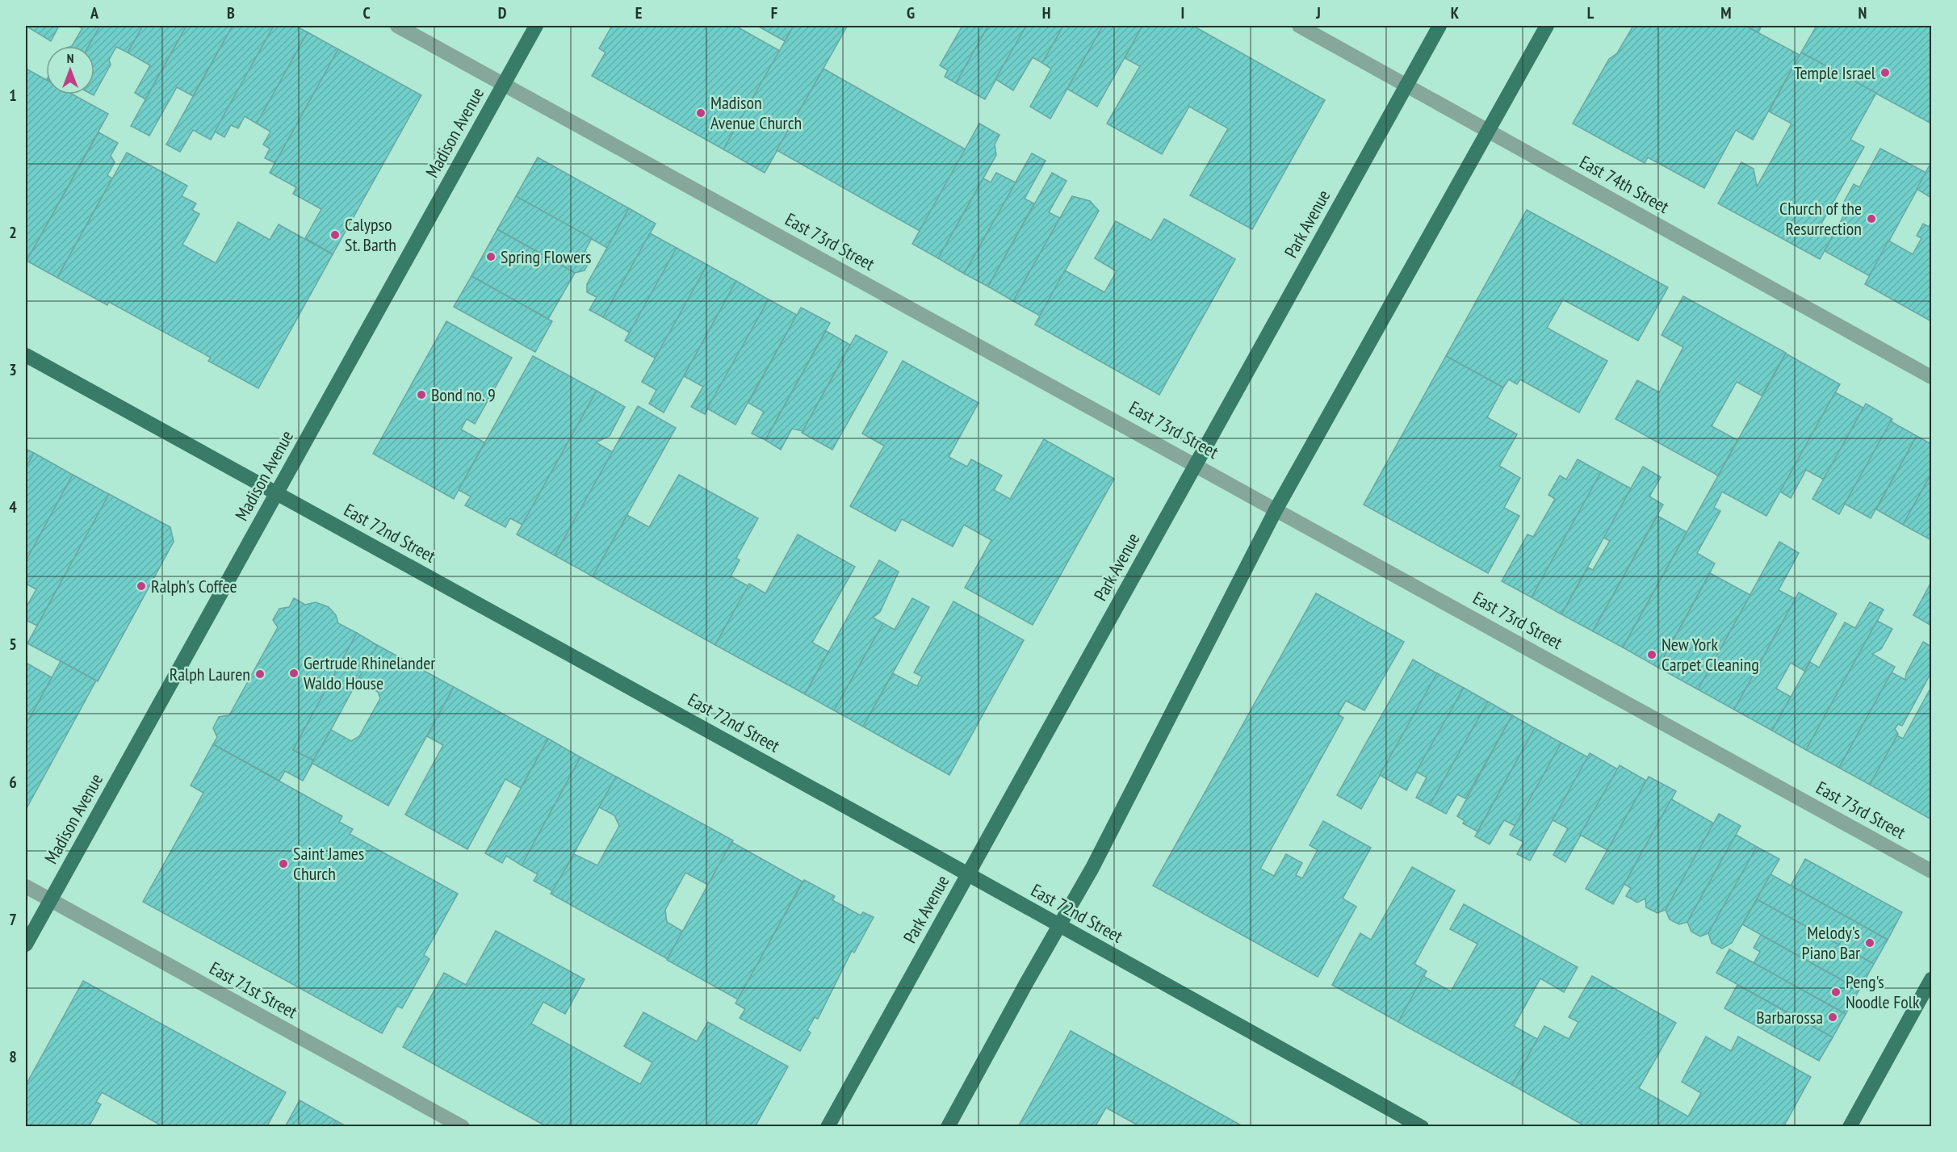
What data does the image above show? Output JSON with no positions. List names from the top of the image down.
{
  "streets": {
    "main road": ["Madison Avenue", "Park Avenue", "East 72nd Street"],
    "street": ["East 74th Street", "East 73rd Street", "East 71st Street"]
  },
  "crossings": [
    ["Madison Avenue", "East 73rd Street"],
    ["Madison Avenue", "East 72nd Street"],
    ["Madison Avenue", "East 71st Street"],
    ["East 74th Street", "Park Avenue"],
    ["Park Avenue", "East 73rd Street"],
    ["Park Avenue", "East 72nd Street"]
  ],
  "places": [
    "Temple Israel",
    "Madison Avenue Church",
    "Church of the Resurrection",
    "Calypso St. Barth",
    "Spring Flowers",
    "Bond no. 9",
    "Ralph's Coffee",
    "New York Carpet Cleaning",
    "Gertrude Rhinelander Waldo House",
    "Ralph Lauren",
    "Saint James Church",
    "Melody's Piano Bar",
    "Peng's Noodle Folk",
    "Barbarossa"
  ],
  "north": "top",
  "grid": {
    "columns": [
      "A",
      "B",
      "C",
      "D",
      "E",
      "F",
      "G",
      "H",
      "I",
      "J",
      "K",
      "L",
      "M",
      "N"
    ],
    "rows": [
      "1",
      "2",
      "3",
      "4",
      "5",
      "6",
      "7",
      "8"
    ]
  }
}
